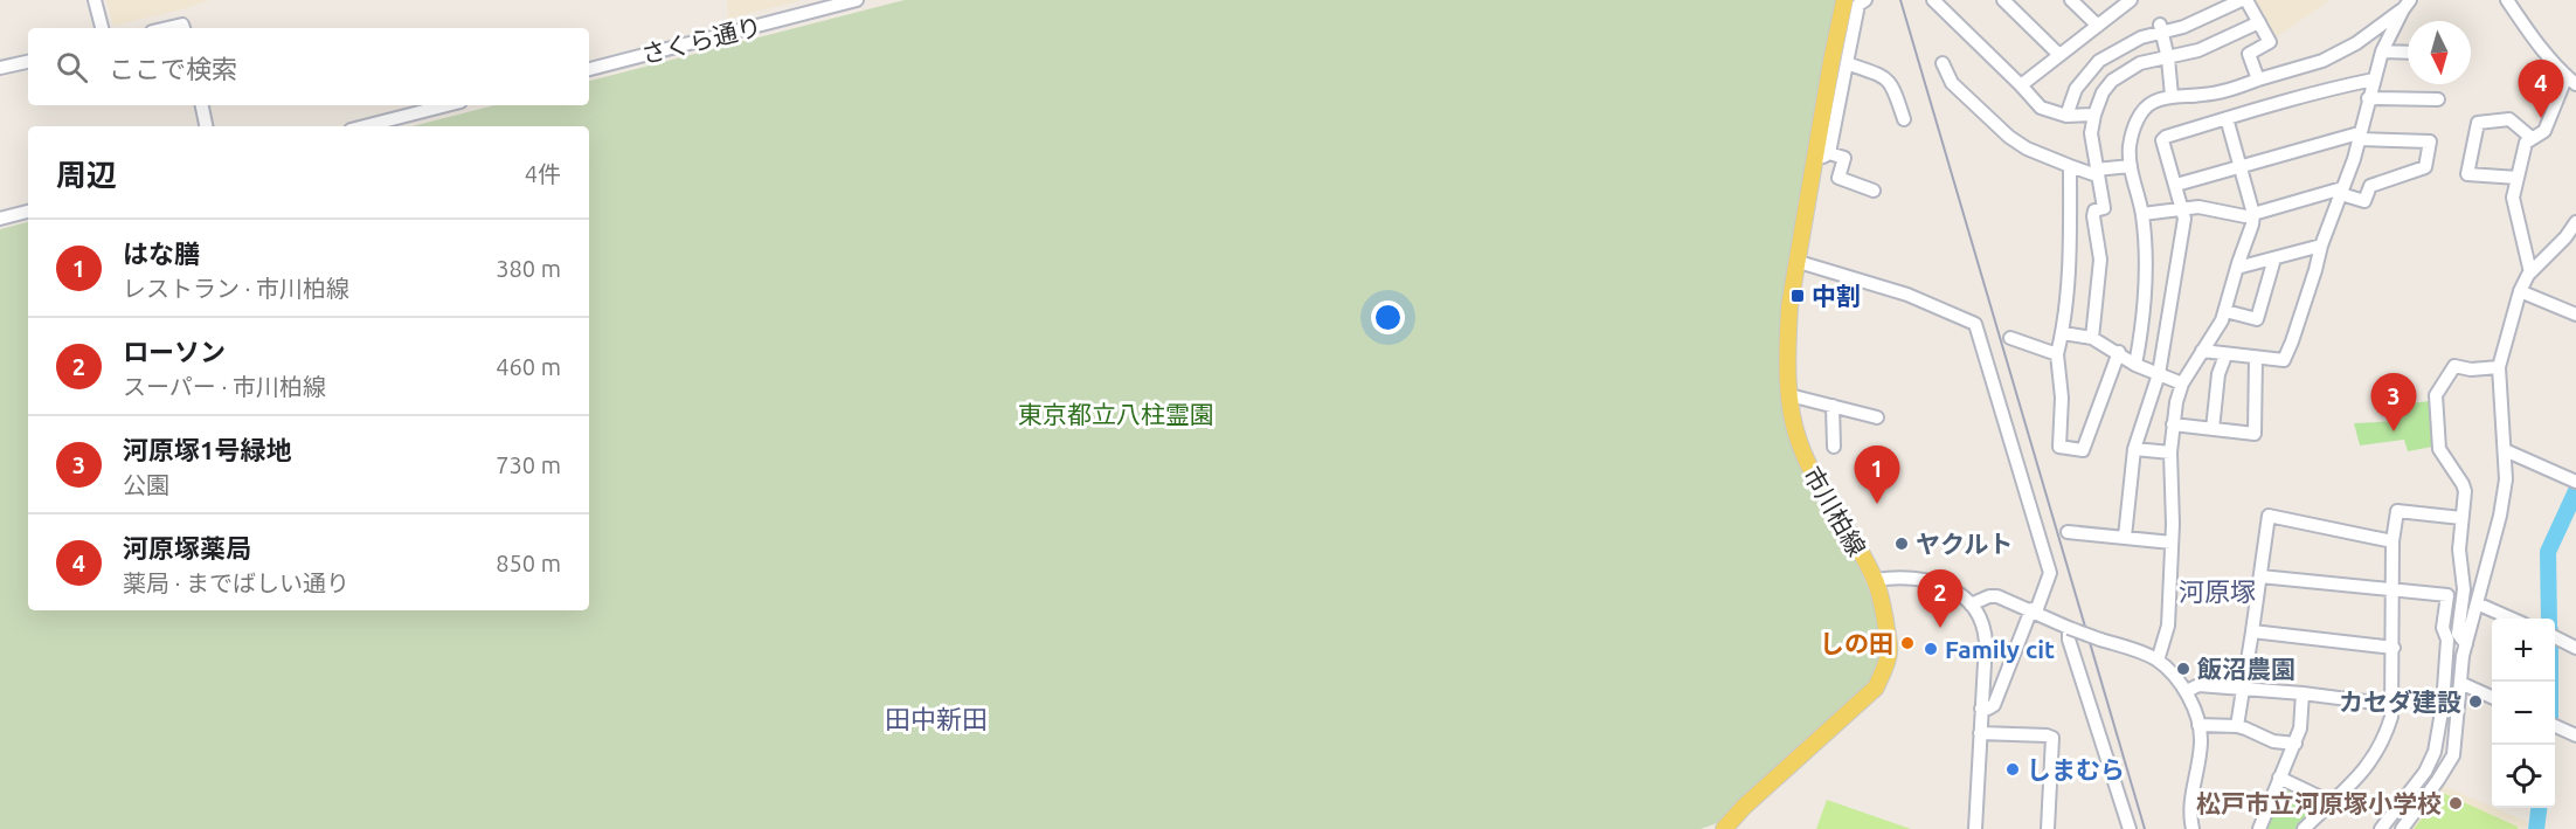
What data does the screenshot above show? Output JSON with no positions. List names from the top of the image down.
{
  "streets": {
    "main road": ["市川柏線"],
    "street": ["さくら通り"]
  },
  "districts": ["河原塚", "田中新田"],
  "parks": ["東京都立八柱霊園"],
  "places": {
    "transit": ["中割"],
    "other": [
      "ヤクルト",
      "しの田",
      "Family cit",
      "飯沼農園",
      "カセダ建設",
      "しまむら",
      "松戸市立河原塚小学校"
    ]
  },
  "north": "bottom",
  "page": {
    "search": "ここで検索",
    "pins": [
      "4",
      "3",
      "1",
      "2"
    ],
    "heading": ["周辺", "4件"],
    "list": [
      {
        "mark": "1",
        "name": "はな膳",
        "note": "レストラン · 市川柏線",
        "value": "380 m"
      },
      {
        "mark": "2",
        "name": "ローソン",
        "note": "スーパー · 市川柏線",
        "value": "460 m"
      },
      {
        "mark": "3",
        "name": "河原塚1号緑地",
        "note": "公園",
        "value": "730 m"
      },
      {
        "mark": "4",
        "name": "河原塚薬局",
        "note": "薬局 · までばしい通り",
        "value": "850 m"
      }
    ],
    "map_buttons": ["+", "−"]
  }
}
